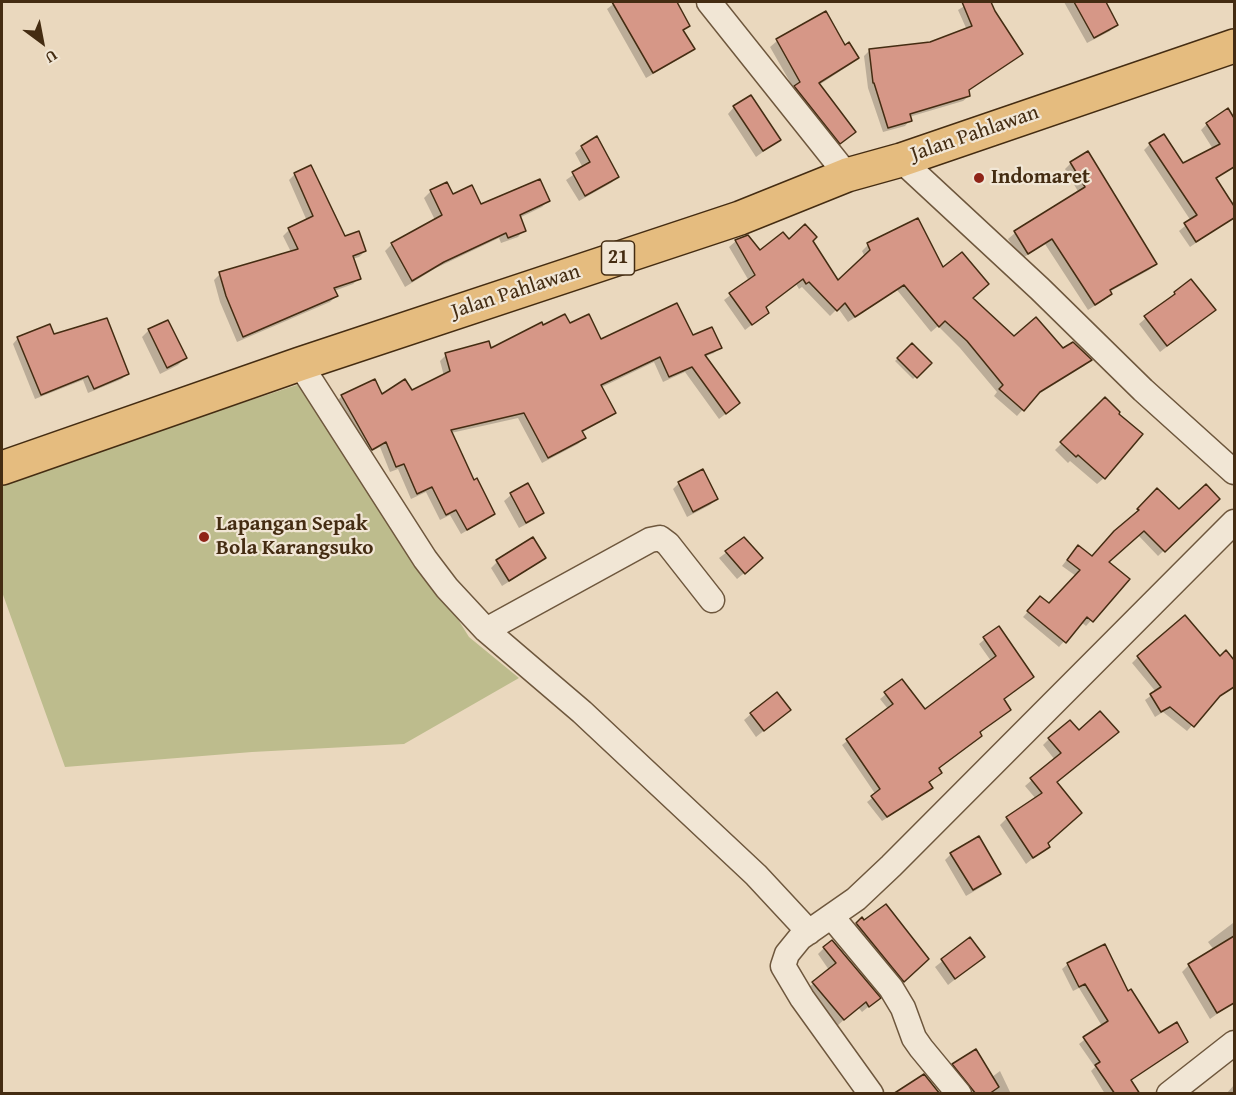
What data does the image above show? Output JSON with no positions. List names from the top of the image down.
{
  "streets": {
    "highway": ["Jalan Pahlawan", "21"]
  },
  "places": ["Indomaret", "Lapangan Sepak Bola Karangsuko"],
  "north": "bottom right"
}
